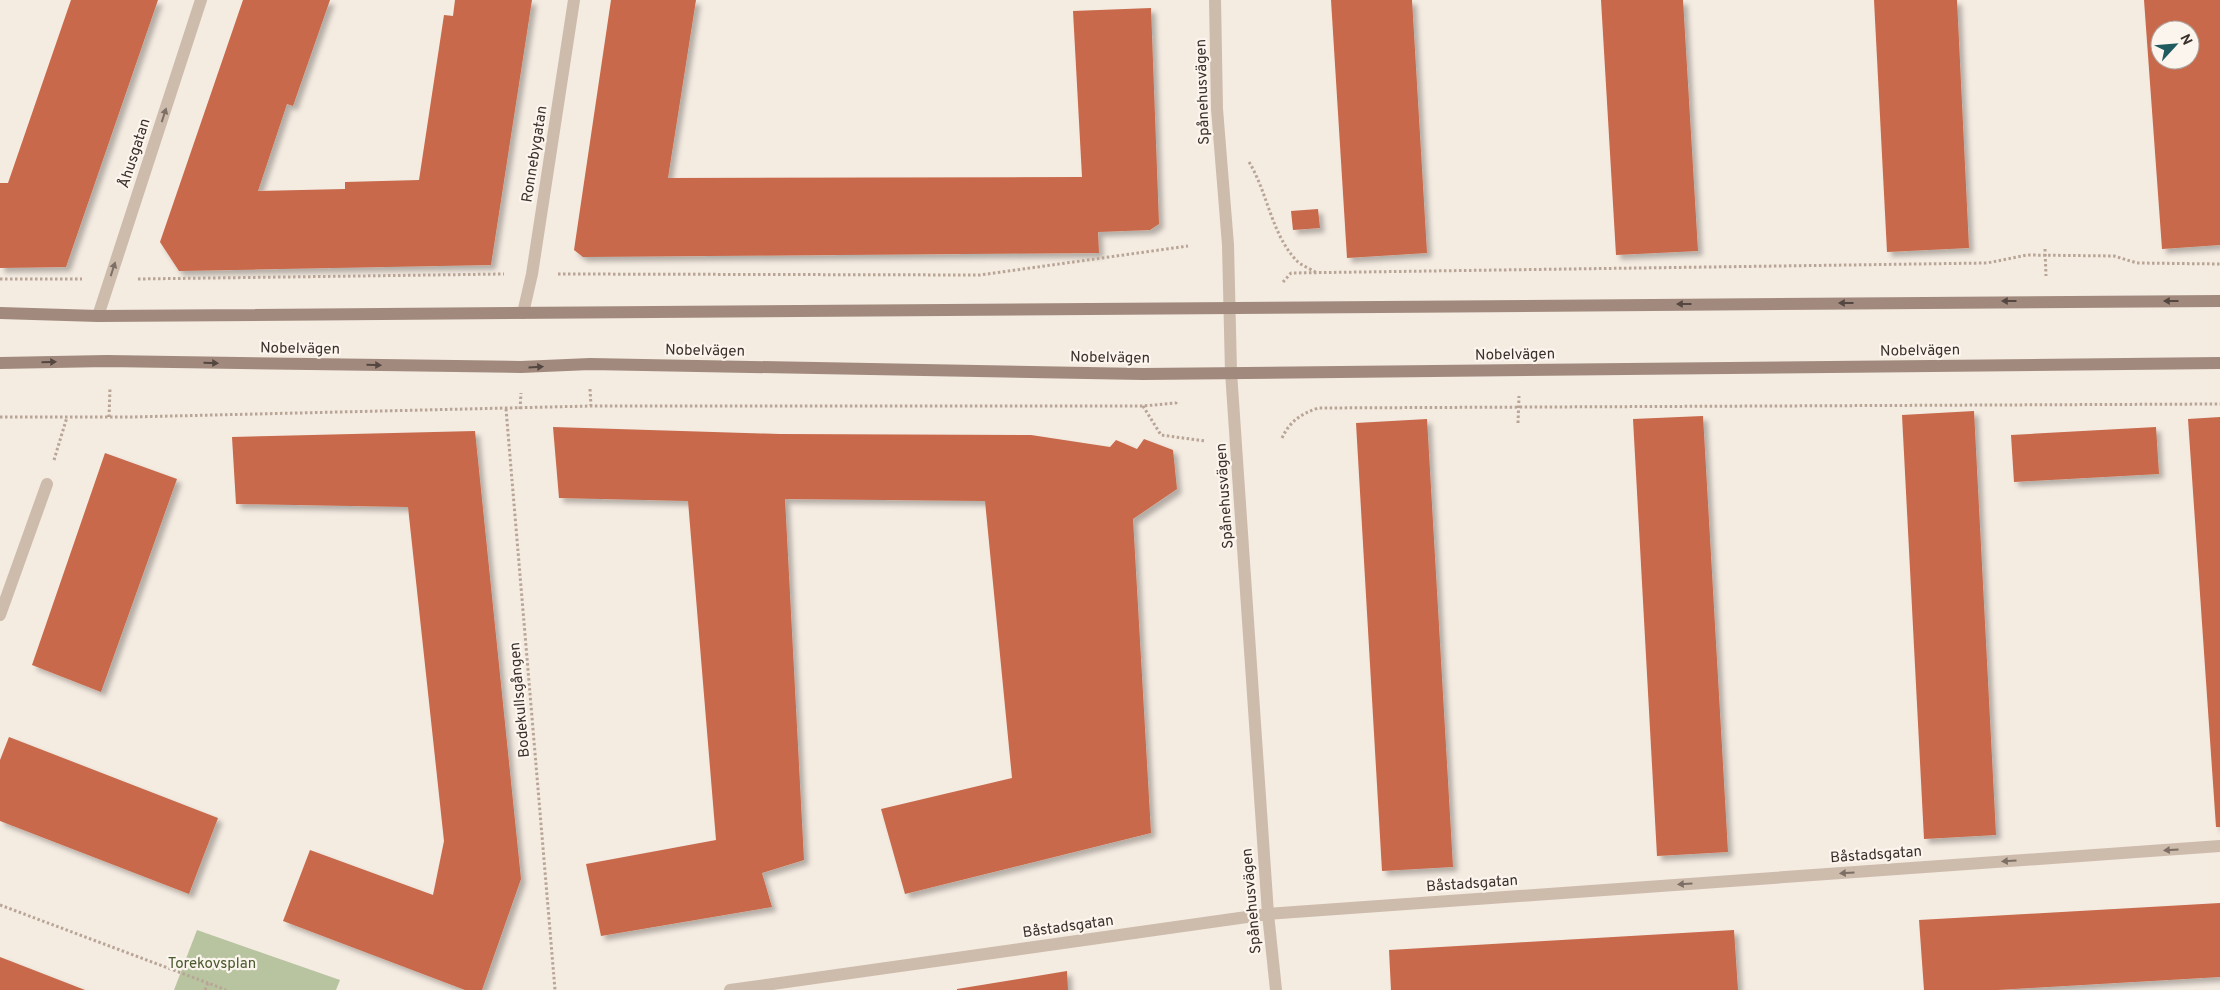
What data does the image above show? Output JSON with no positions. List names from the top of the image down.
{
  "streets": {
    "main road": ["Nobelvägen"],
    "street": [
      "Spånehusvägen",
      "Åhusgatan",
      "Ronnebygatan",
      "Båstadsgatan"
    ],
    "path": ["Bodekullsgången"]
  },
  "crossings": [
    ["Spånehusvägen", "Nobelvägen"],
    ["Spånehusvägen", "Båstadsgatan"]
  ],
  "one_way": ["Åhusgatan", "Båstadsgatan"],
  "parks": ["Torekovsplan"],
  "north": "top right"
}
